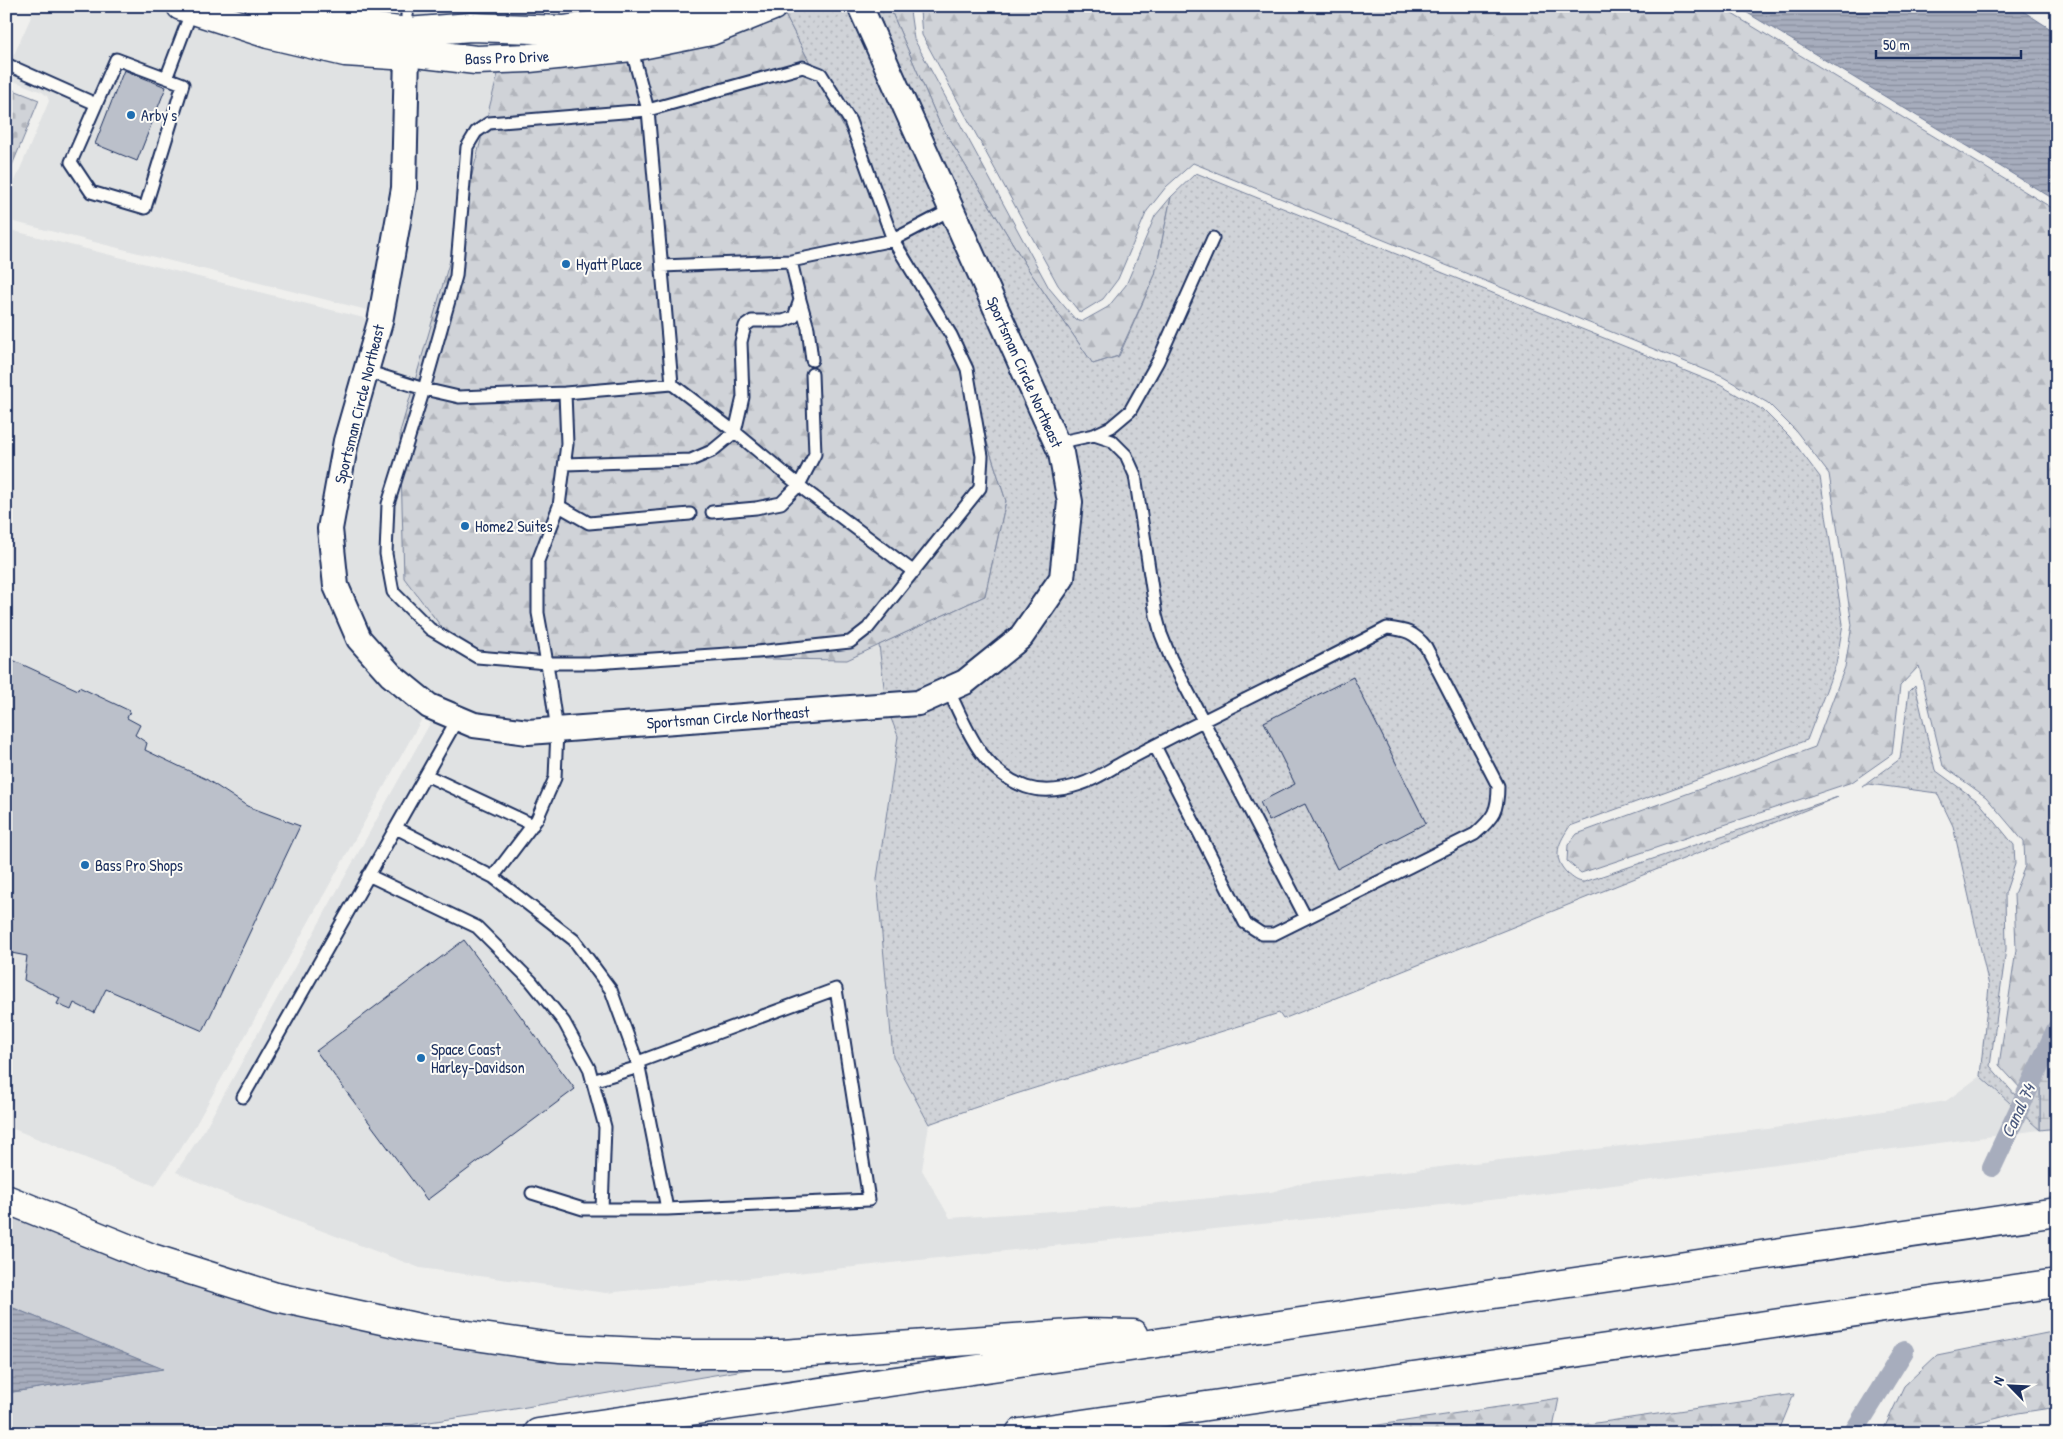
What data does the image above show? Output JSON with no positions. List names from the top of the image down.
{
  "streets": {
    "main road": ["Bass Pro Drive"],
    "street": ["Sportsman Circle Northeast"]
  },
  "crossings": [
    ["Bass Pro Drive", "Sportsman Circle Northeast"]
  ],
  "water": ["Canal 74"],
  "places": [
    "Arby's",
    "Hyatt Place",
    "Home2 Suites",
    "Bass Pro Shops",
    "Space Coast Harley-Davidson"
  ],
  "scale_bar": "50 m",
  "north": "top left"
}
